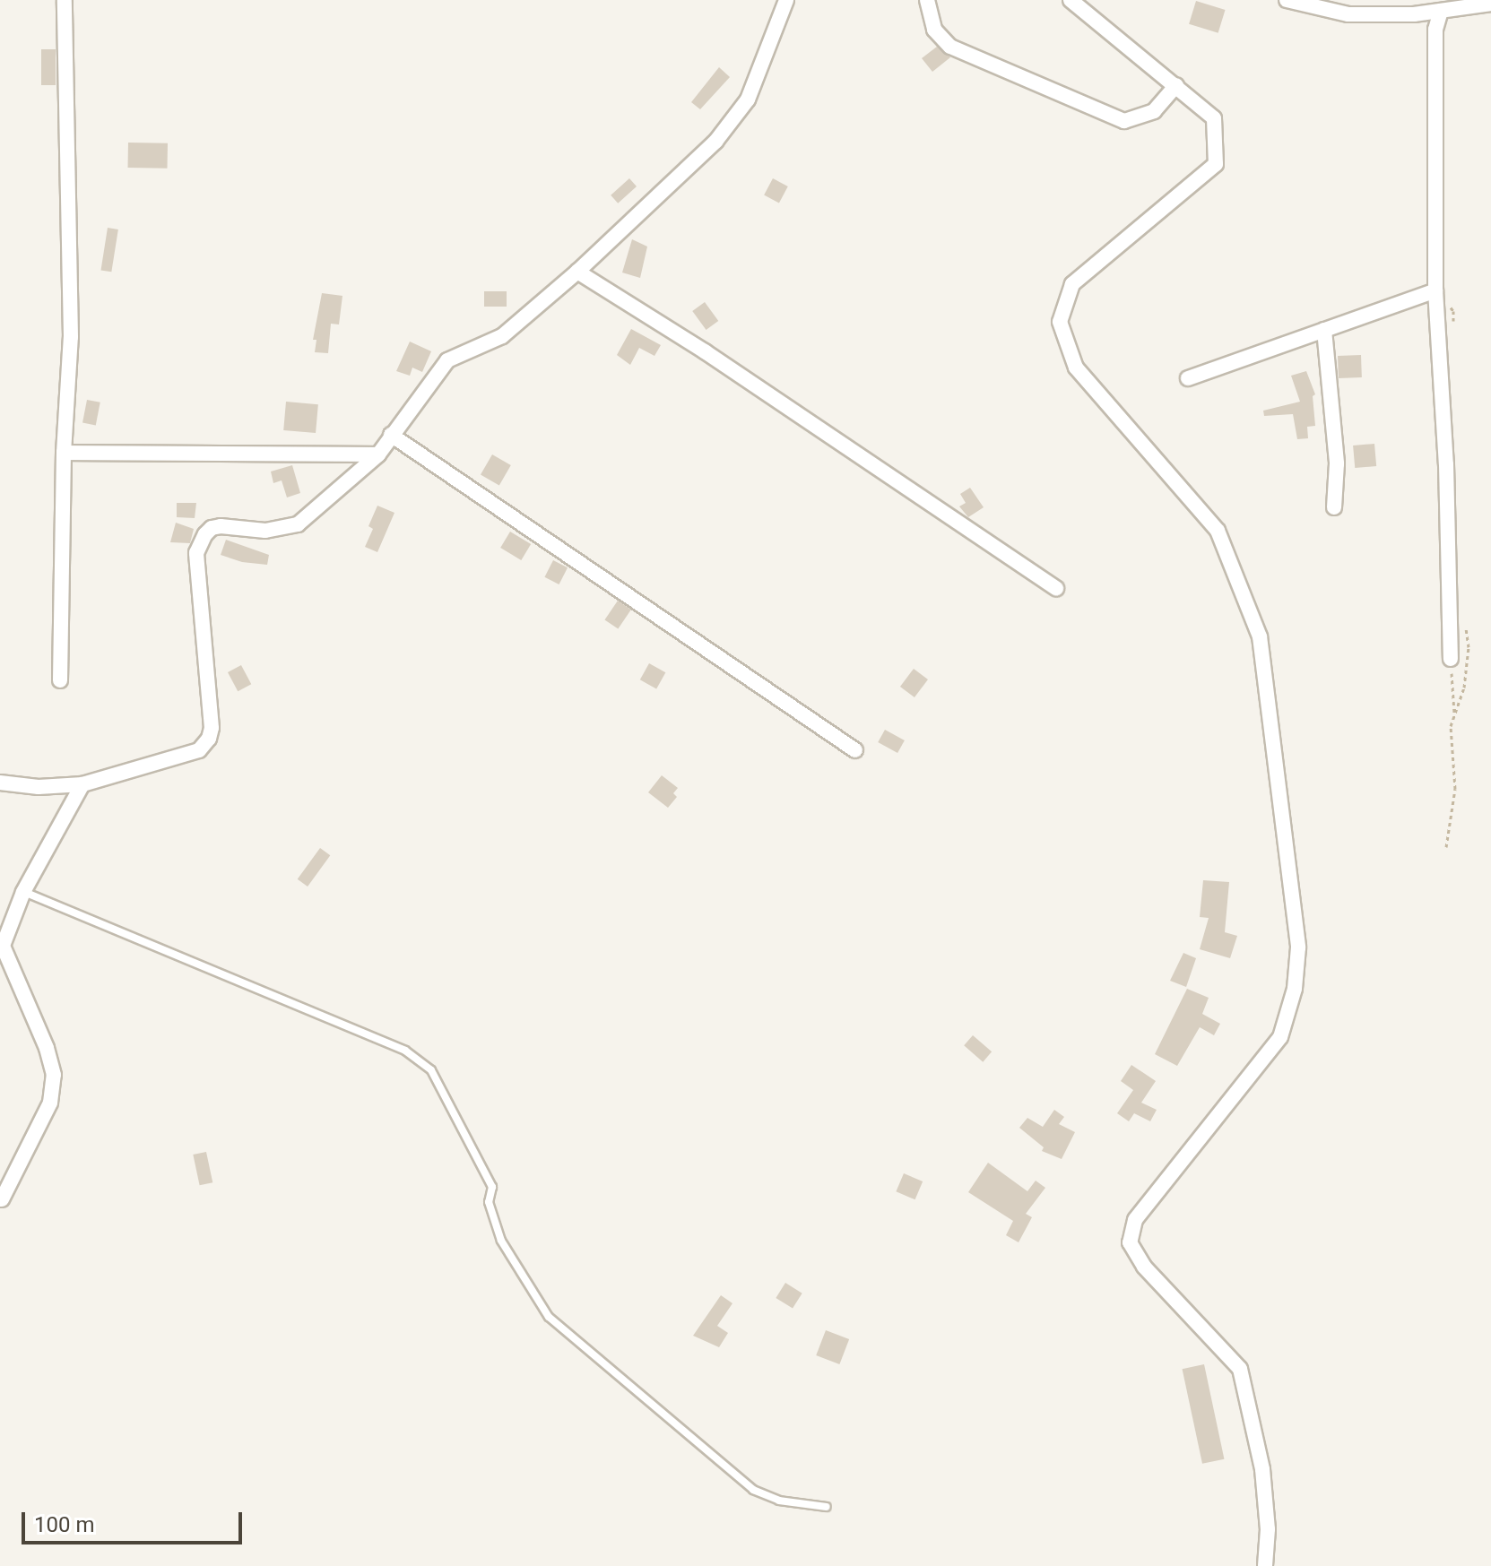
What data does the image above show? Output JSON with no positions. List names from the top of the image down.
{
  "scale_bar": "100 m"
}
